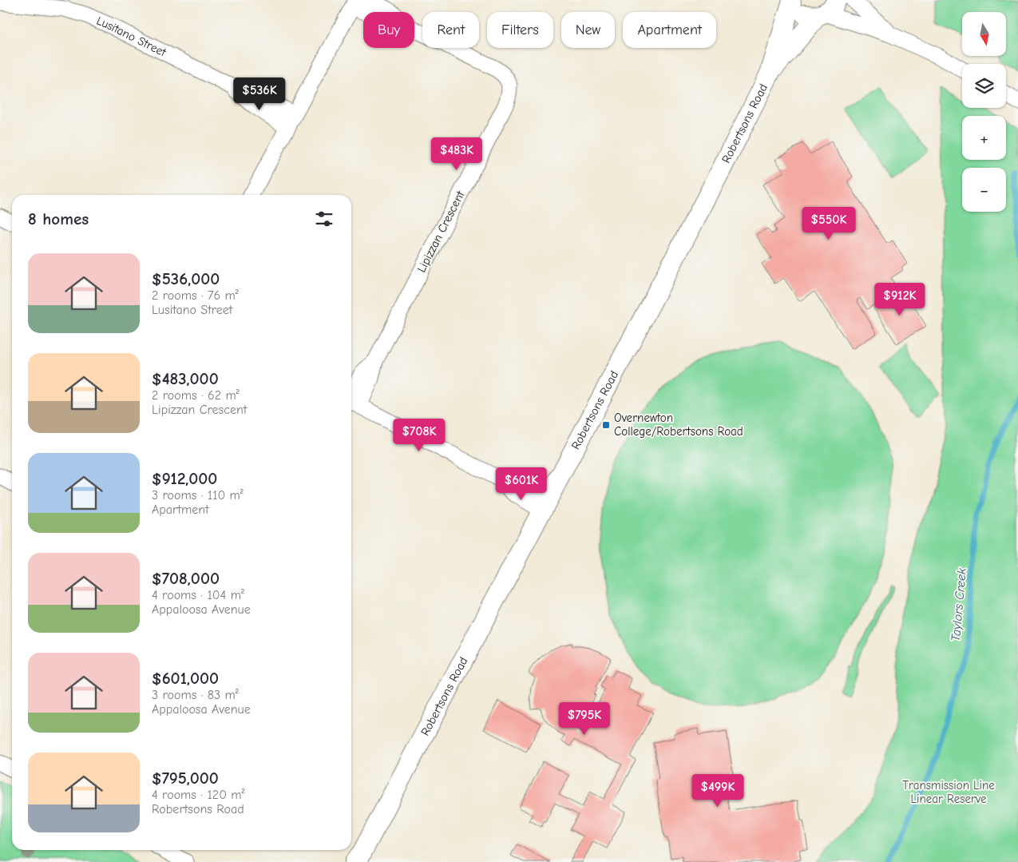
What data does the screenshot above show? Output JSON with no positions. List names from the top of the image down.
{
  "streets": {
    "street": ["Lusitano Street", "Robertsons Road", "Lipizzan Crescent"]
  },
  "water": ["Taylors Creek"],
  "parks": ["Transmission Line Linear Reserve"],
  "places": {
    "transit": ["Overnewton College/Robertsons Road"]
  },
  "north": "bottom",
  "page": {
    "map_buttons": ["+", "−"],
    "chip": [
      "Buy",
      "Rent",
      "Filters",
      "New",
      "Apartment"
    ],
    "price": [
      "$536K",
      "$483K",
      "$550K",
      "$912K",
      "$708K",
      "$601K",
      "$795K",
      "$499K"
    ],
    "heading": "8 homes",
    "list": [
      {
        "name": "$536,000",
        "note": "2 rooms · 76 m² · Lusitano Street"
      },
      {
        "name": "$483,000",
        "note": "2 rooms · 62 m² · Lipizzan Crescent"
      },
      {
        "name": "$912,000",
        "note": "3 rooms · 110 m² · Apartment"
      },
      {
        "name": "$708,000",
        "note": "4 rooms · 104 m² · Appaloosa Avenue"
      },
      {
        "name": "$601,000",
        "note": "3 rooms · 83 m² · Appaloosa Avenue"
      },
      {
        "name": "$795,000",
        "note": "4 rooms · 120 m² · Robertsons Road"
      }
    ]
  }
}
